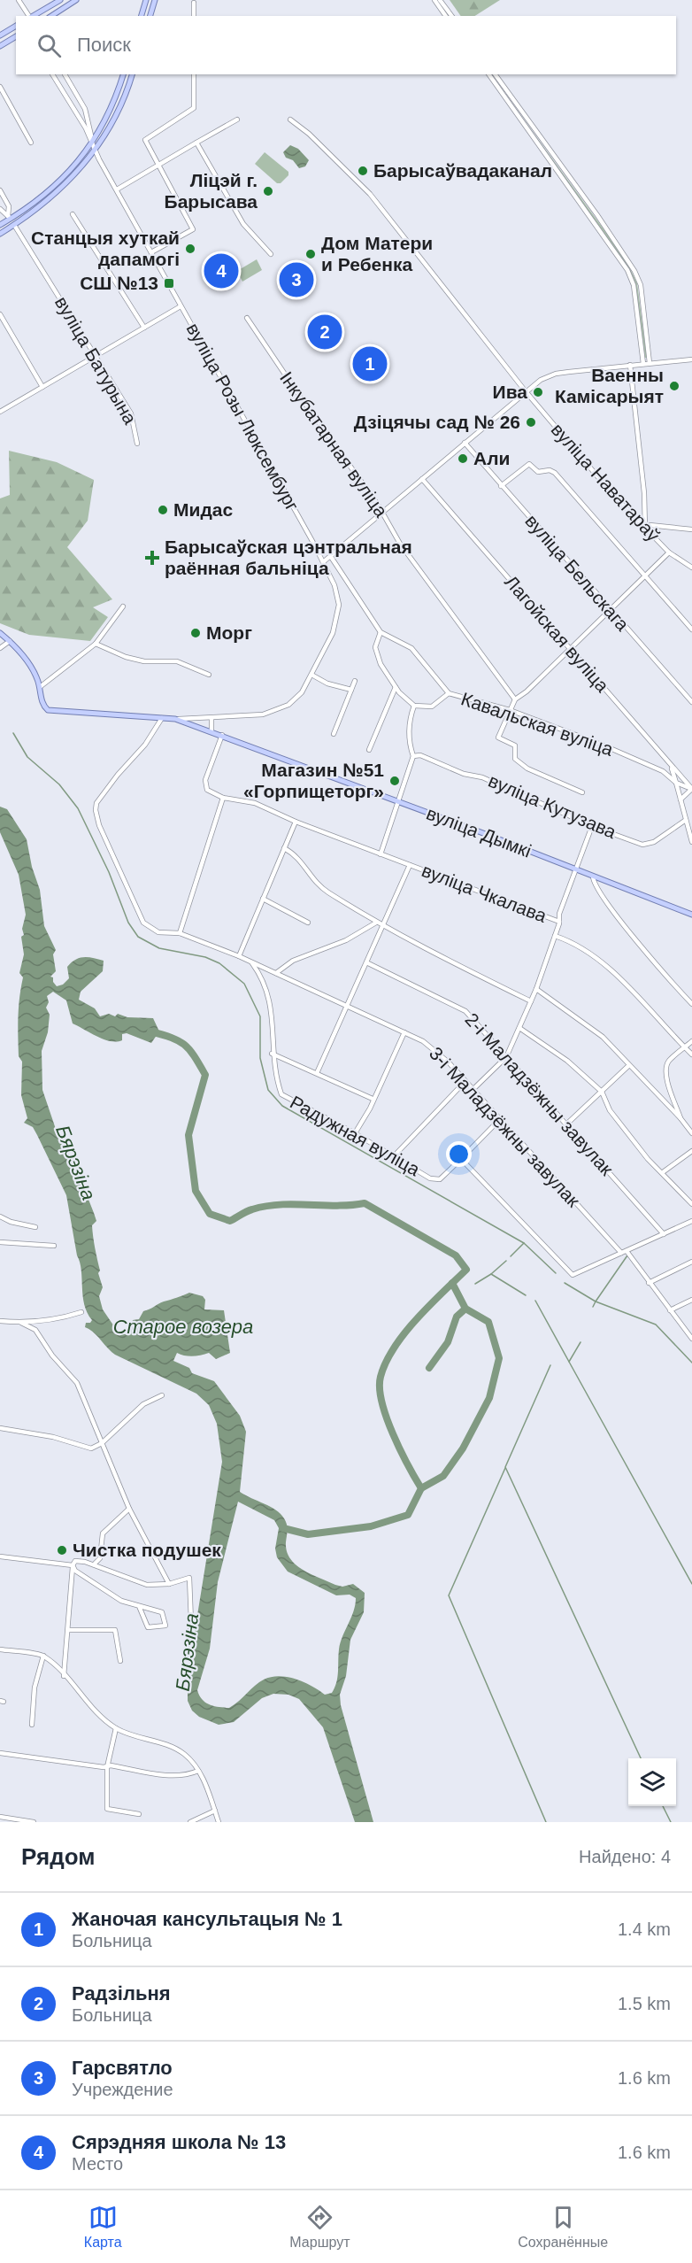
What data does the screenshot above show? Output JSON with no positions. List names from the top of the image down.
{
  "streets": {
    "main road": ["вуліца Розы Люксембург", "вуліца Дымкі"],
    "street": [
      "вуліца Батурына",
      "Інкубатарная вуліца",
      "вуліца Наватараў",
      "вуліца Бельскага",
      "Лагойская вуліца",
      "Кавальская вуліца",
      "вуліца Кутузава",
      "вуліца Чкалава",
      "2-і Маладзёжны завулак",
      "3-і Маладзёжны завулак",
      "Радужная вуліца"
    ]
  },
  "crossings": [
    ["вуліца Розы Люксембург", "вуліца Дымкі"],
    ["вуліца Розы Люксембург", "3-і Маладзёжны завулак"],
    ["Лагойская вуліца", "Кавальская вуліца"],
    ["3-і Маладзёжны завулак", "Радужная вуліца"]
  ],
  "water": ["Бярэзіна", "Старое возера"],
  "places": {
    "other": [
      "Барысаўвадаканал",
      "Ліцэй г. Барысава",
      "Станцыя хуткай дапамогі",
      "Дом Матери и Ребенка",
      "Ваенны Камісарыят",
      "Ива",
      "Дзіцячы сад № 26",
      "Али",
      "Мидас",
      "Морг",
      "Магазин №51 «Горпищеторг»",
      "Чистка подушек"
    ],
    "transit": ["СШ №13"],
    "health": ["Барысаўская цэнтральная раённая бальніца"]
  },
  "page": {
    "search": "Поиск",
    "pins": [
      "4",
      "3",
      "2",
      "1"
    ],
    "heading": ["Рядом", "Найдено: 4"],
    "list": [
      {
        "mark": "1",
        "name": "Жаночая кансультацыя № 1",
        "note": "Больница",
        "value": "1.4 km"
      },
      {
        "mark": "2",
        "name": "Радзільня",
        "note": "Больница",
        "value": "1.5 km"
      },
      {
        "mark": "3",
        "name": "Гарсвятло",
        "note": "Учреждение",
        "value": "1.6 km"
      },
      {
        "mark": "4",
        "name": "Сярэдняя школа № 13",
        "note": "Место",
        "value": "1.6 km"
      }
    ],
    "nav": ["Карта", "Маршрут", "Сохранённые"]
  }
}
